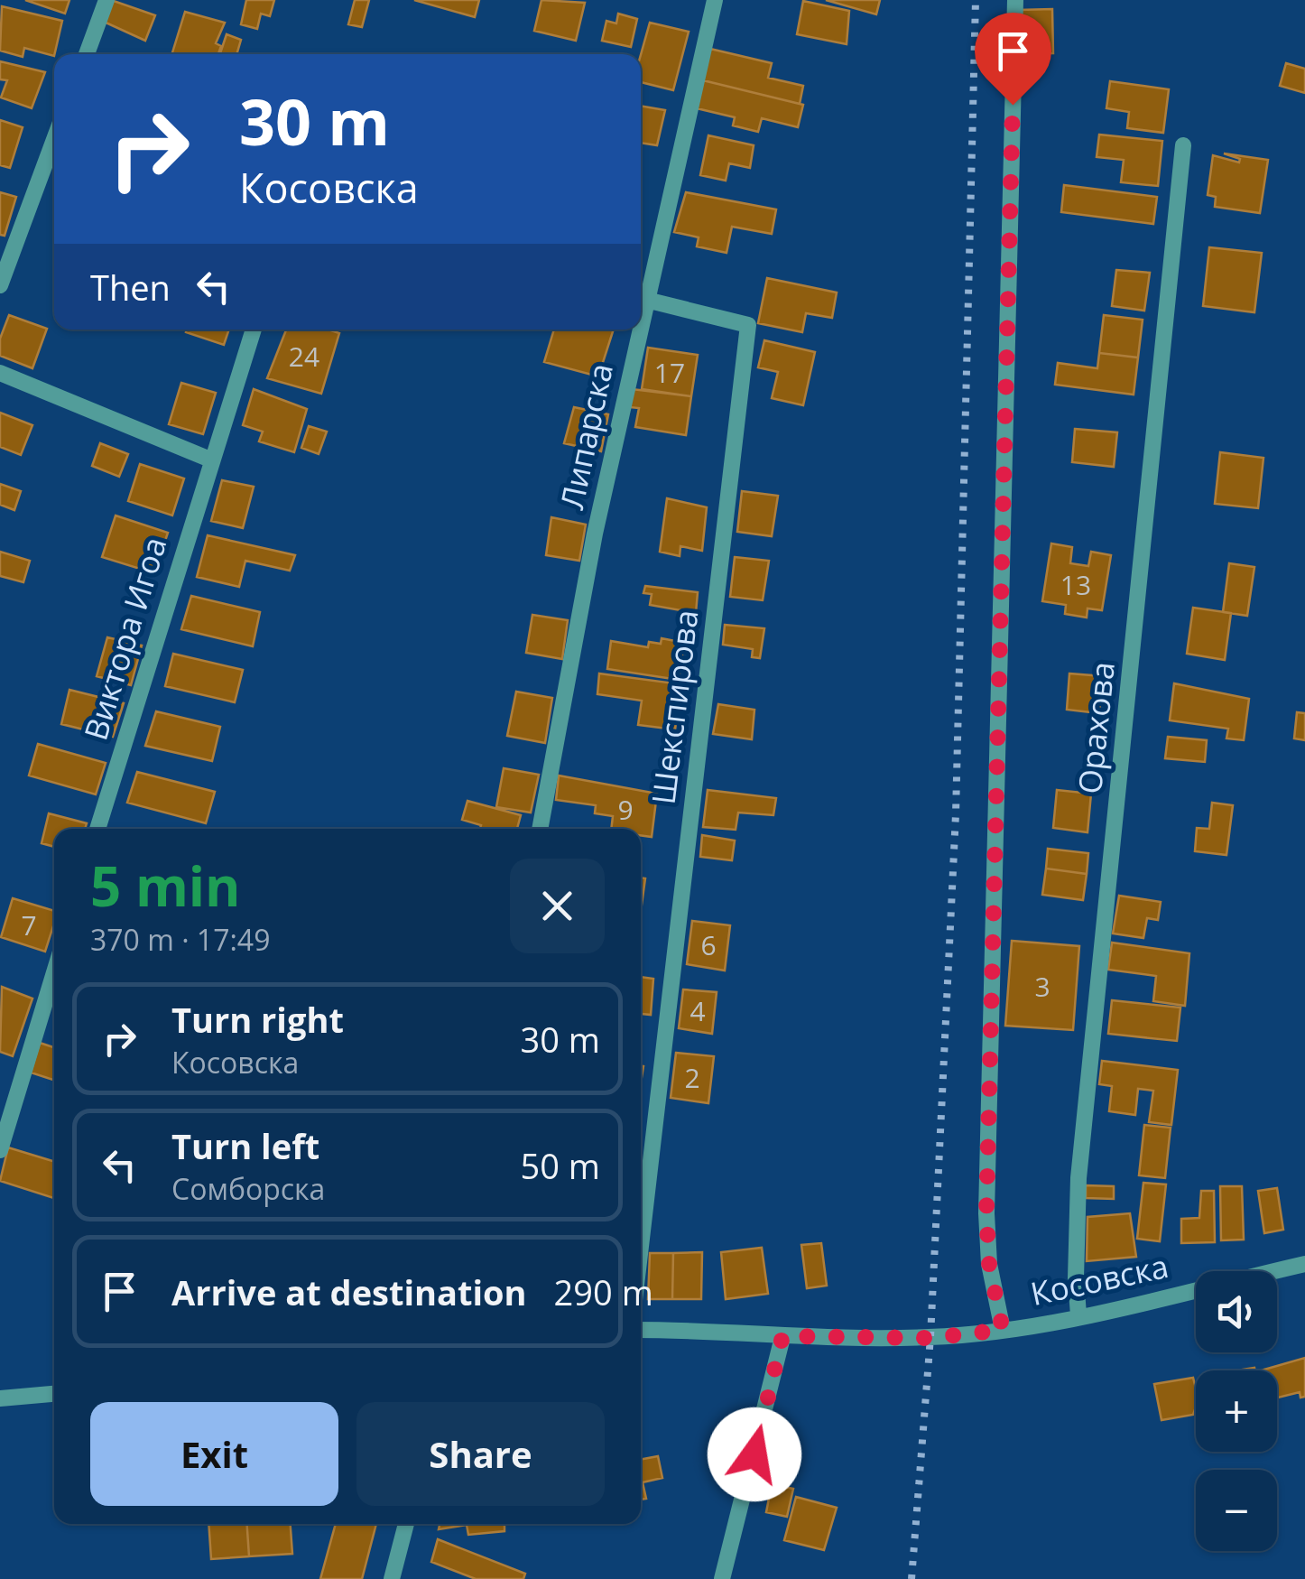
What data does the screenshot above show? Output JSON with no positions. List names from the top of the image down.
{
  "streets": {
    "street": [
      "Липарска",
      "Виктора Игоа",
      "Шекспирова",
      "Орахова",
      "Косовска"
    ]
  },
  "crossings": [
    ["Липарска", "Шекспирова"],
    ["Орахова", "Косовска"]
  ],
  "house_numbers": [
    "24",
    "17",
    "13",
    "9",
    "7",
    "6",
    "3",
    "4",
    "2"
  ],
  "page": {
    "turn": ["30 m", "Косовска"],
    "then": "Then",
    "heading": ["5 min", "370 m · 17:49"],
    "list": [
      {
        "name": "Turn right",
        "note": "Косовска",
        "value": "30 m"
      },
      {
        "name": "Turn left",
        "note": "Сомборска",
        "value": "50 m"
      },
      {
        "name": "Arrive at destination",
        "value": "290 m"
      }
    ],
    "map_buttons": ["+", "−"],
    "buttons": ["Exit", "Share"]
  }
}
